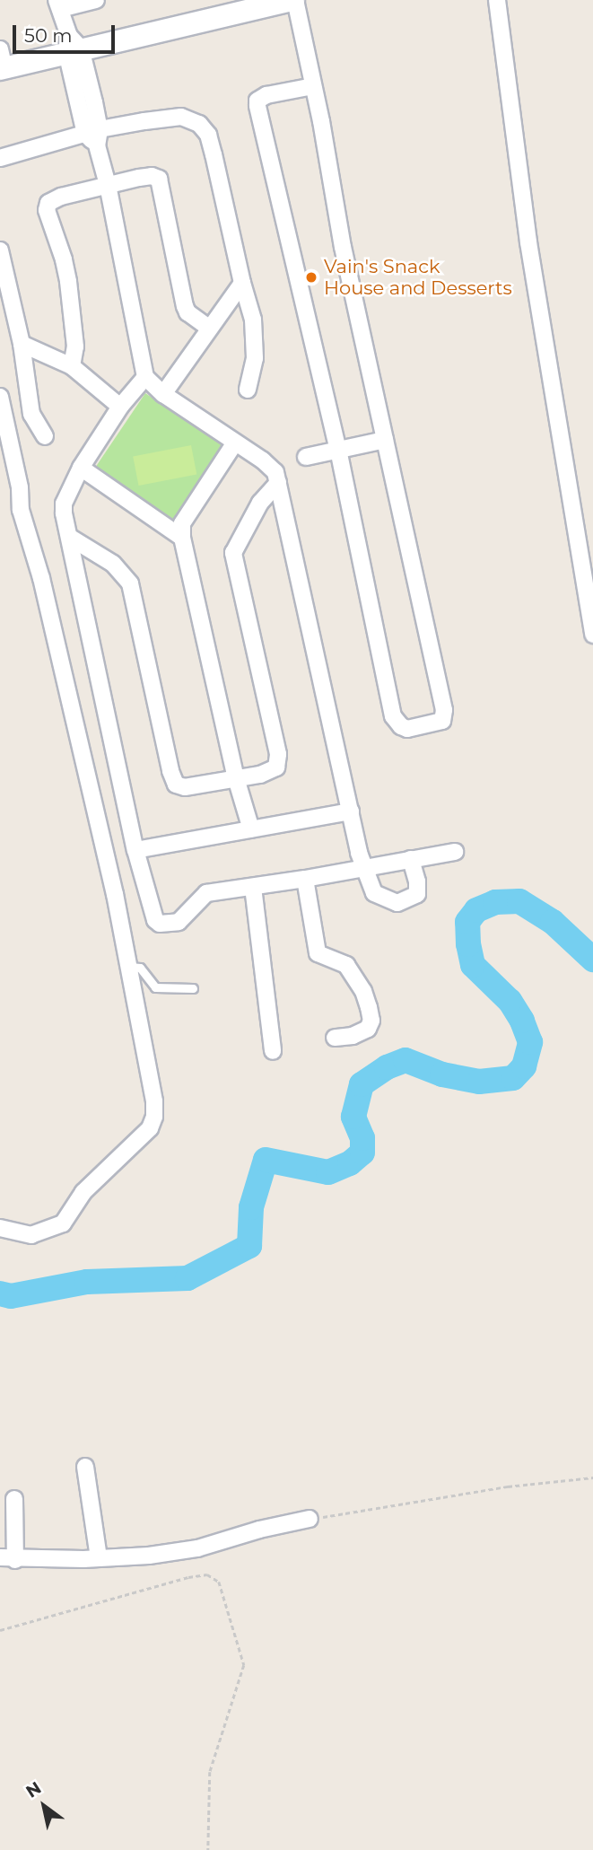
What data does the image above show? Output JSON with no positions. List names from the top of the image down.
{
  "places": ["Vain's Snack House and Desserts"],
  "scale_bar": "50 m",
  "north": "top left"
}
